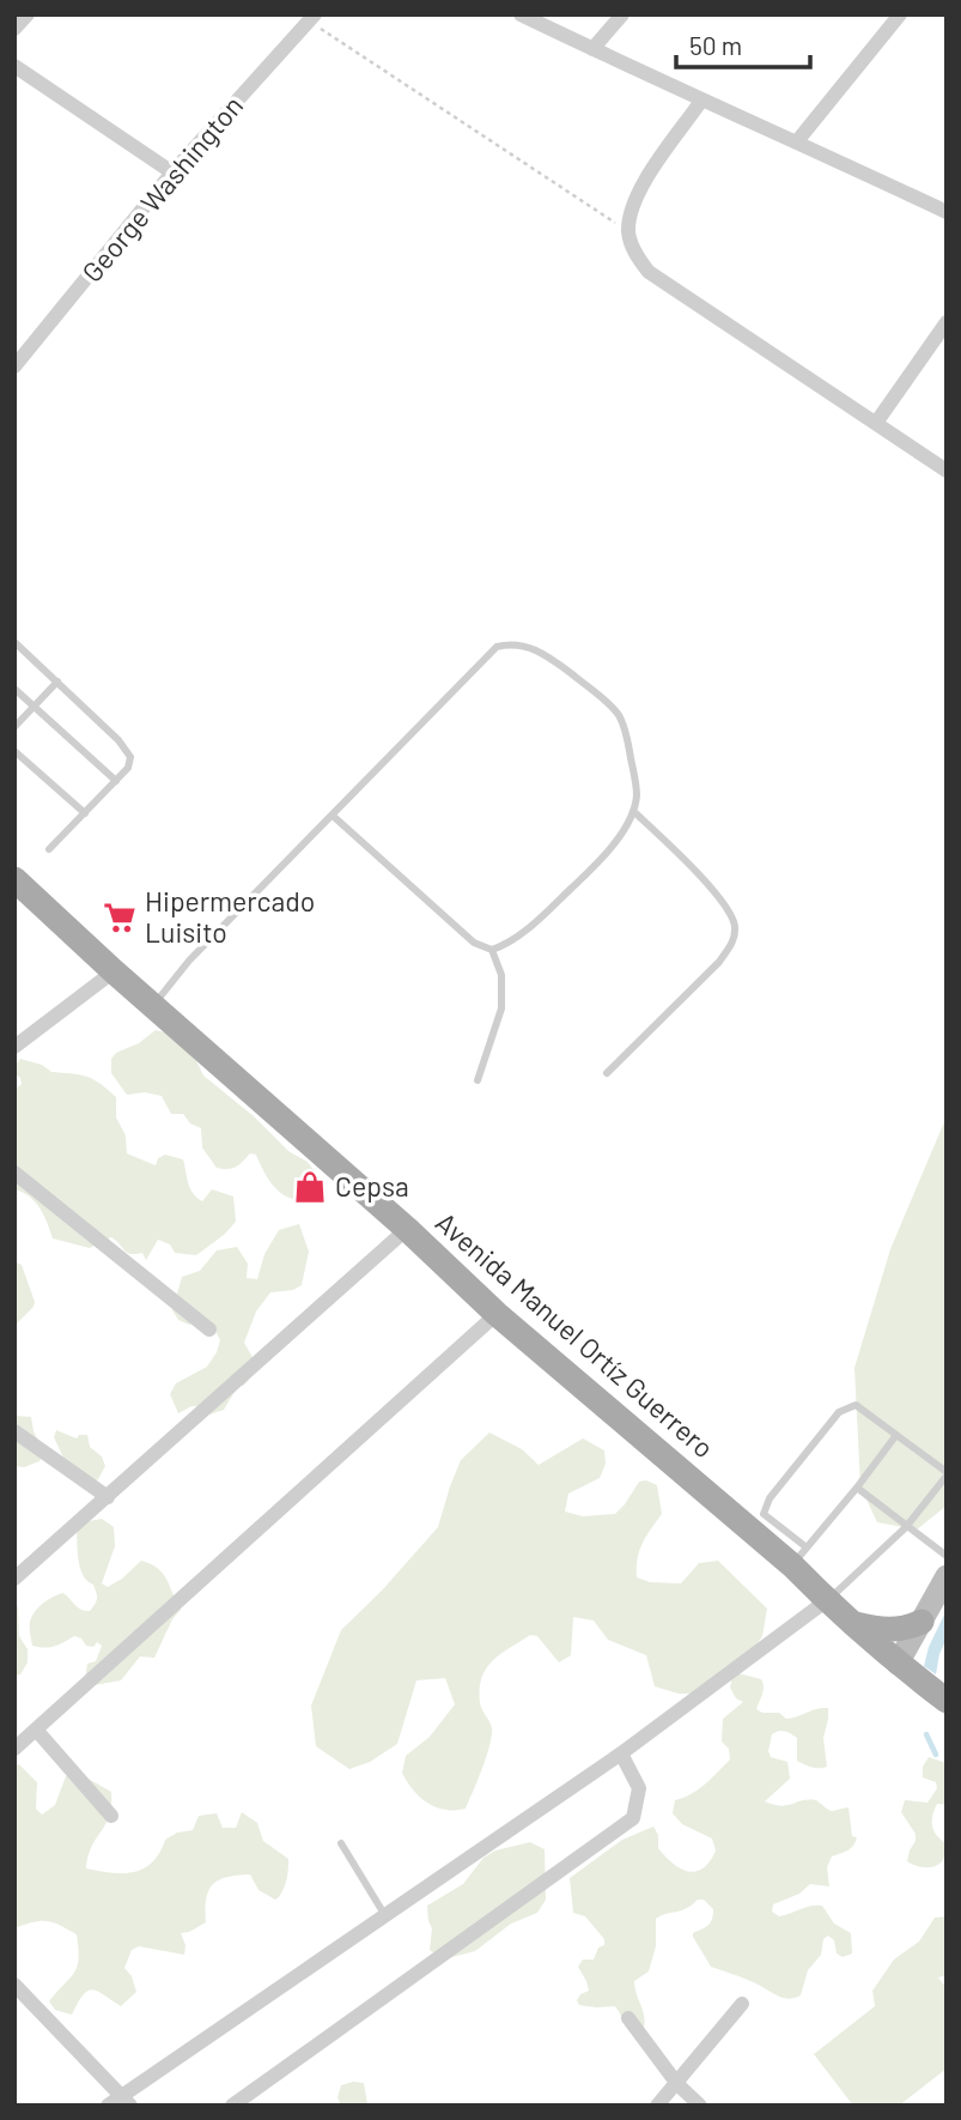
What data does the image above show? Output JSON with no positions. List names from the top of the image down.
{
  "streets": {
    "main road": ["Avenida Manuel Ortíz Guerrero"],
    "street": ["George Washington"]
  },
  "places": {
    "supermarket": ["Hipermercado Luisito"],
    "shop": ["Cepsa"]
  },
  "scale_bar": "50 m"
}
